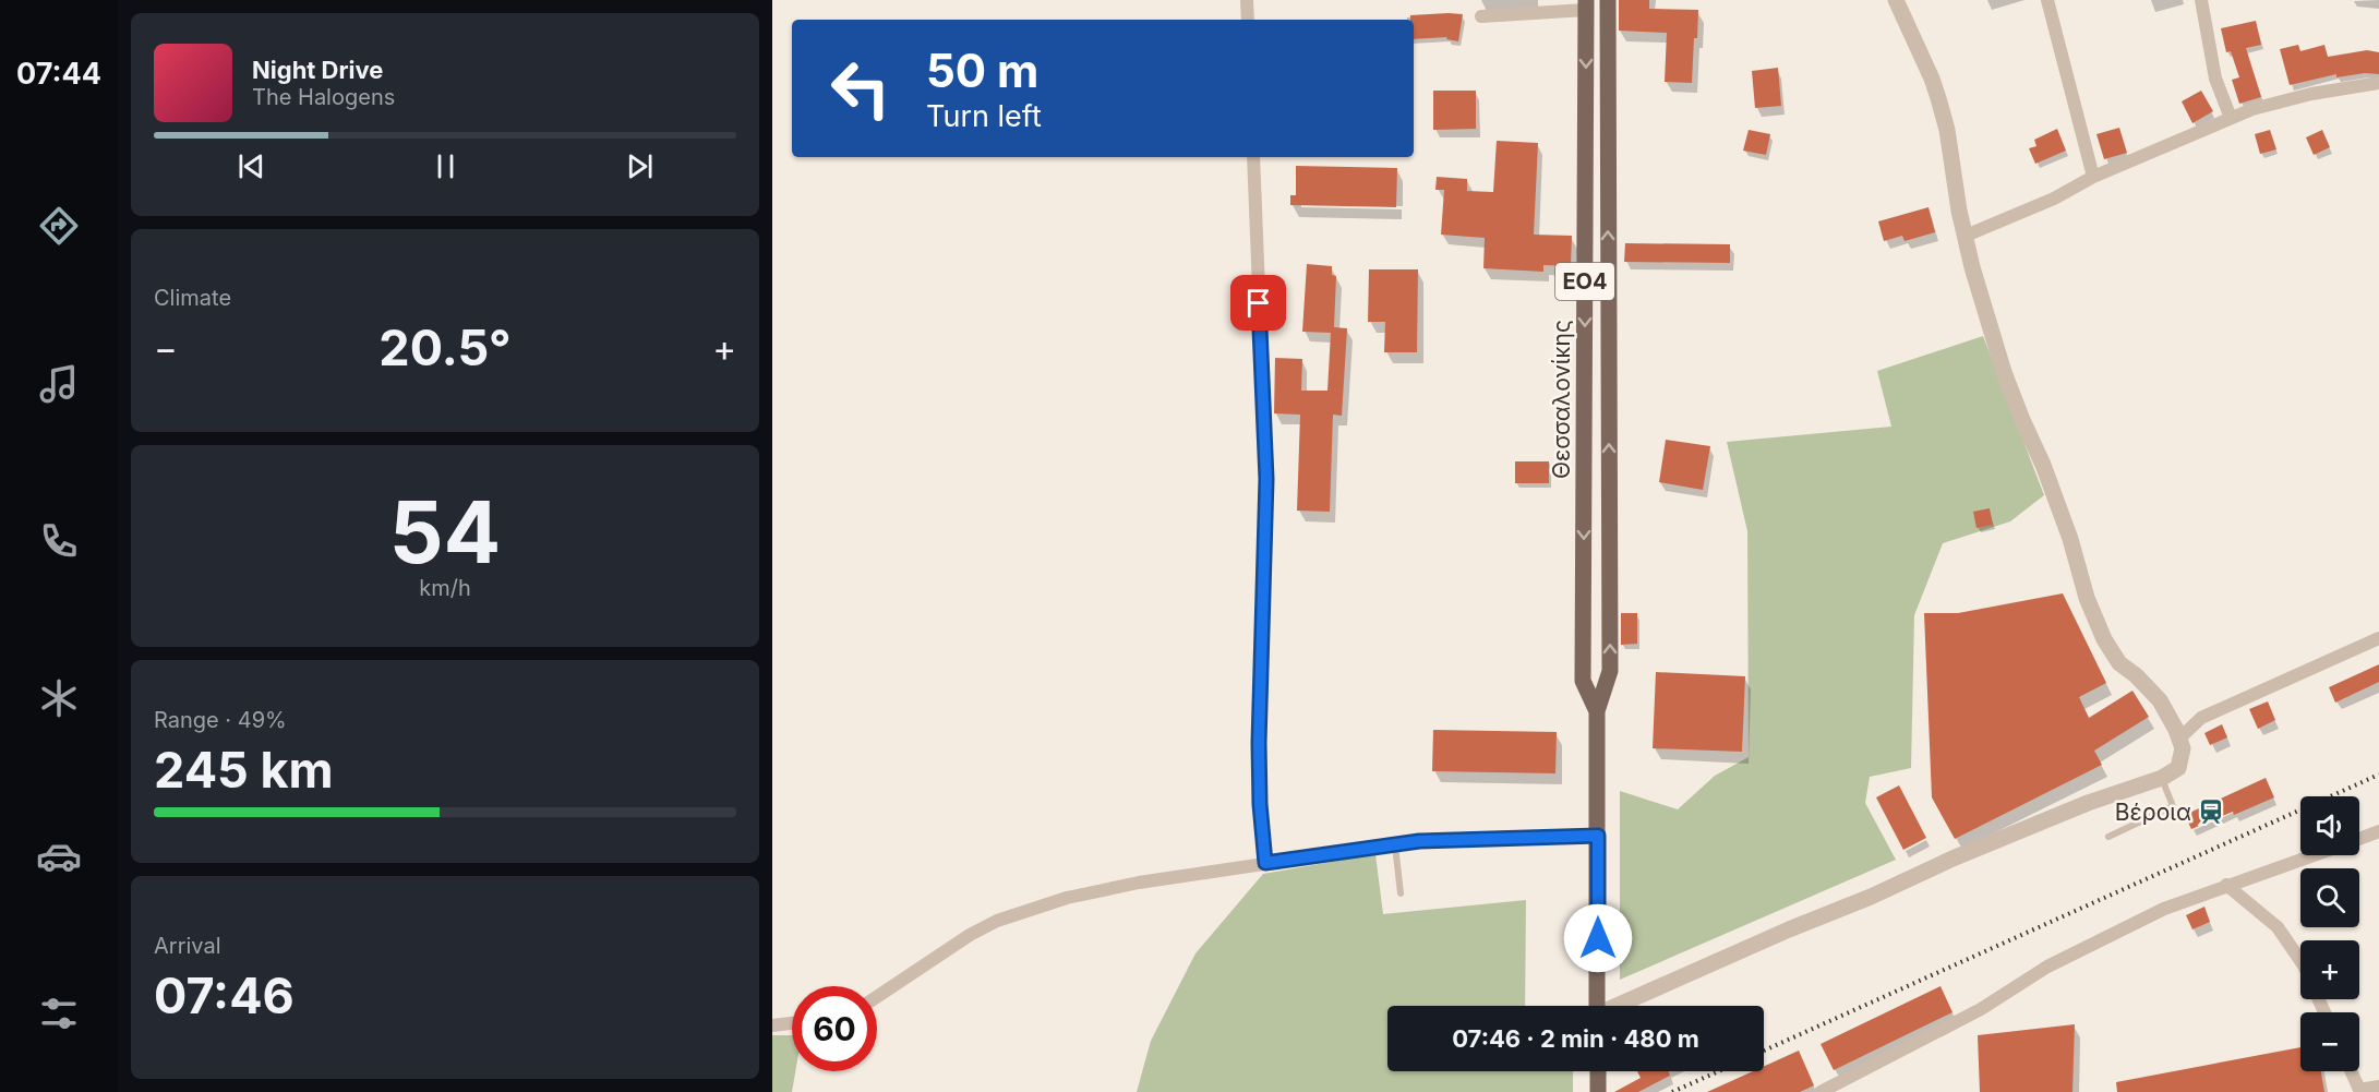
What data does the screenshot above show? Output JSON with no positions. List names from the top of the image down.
{
  "streets": {
    "main road": ["ΕΟ4", "Θεσσαλονίκης"]
  },
  "crossings": [
    ["ΕΟ4", "Θεσσαλονίκης"]
  ],
  "places": {
    "station": ["Βέροια"]
  },
  "page": {
    "tabs": "07:44",
    "turn": ["50 m", "Turn left"],
    "song": ["Night Drive", "The Halogens"],
    "tile": [
      "Climate",
      ["54", "km/h"],
      ["Range · 49%", "245 km"],
      ["Arrival", "07:46"]
    ],
    "heat": ["−", "20.5°", "+"],
    "map_buttons": ["+", "−"],
    "limit": "60",
    "trip": "07:46 · 2 min · 480 m"
  }
}
